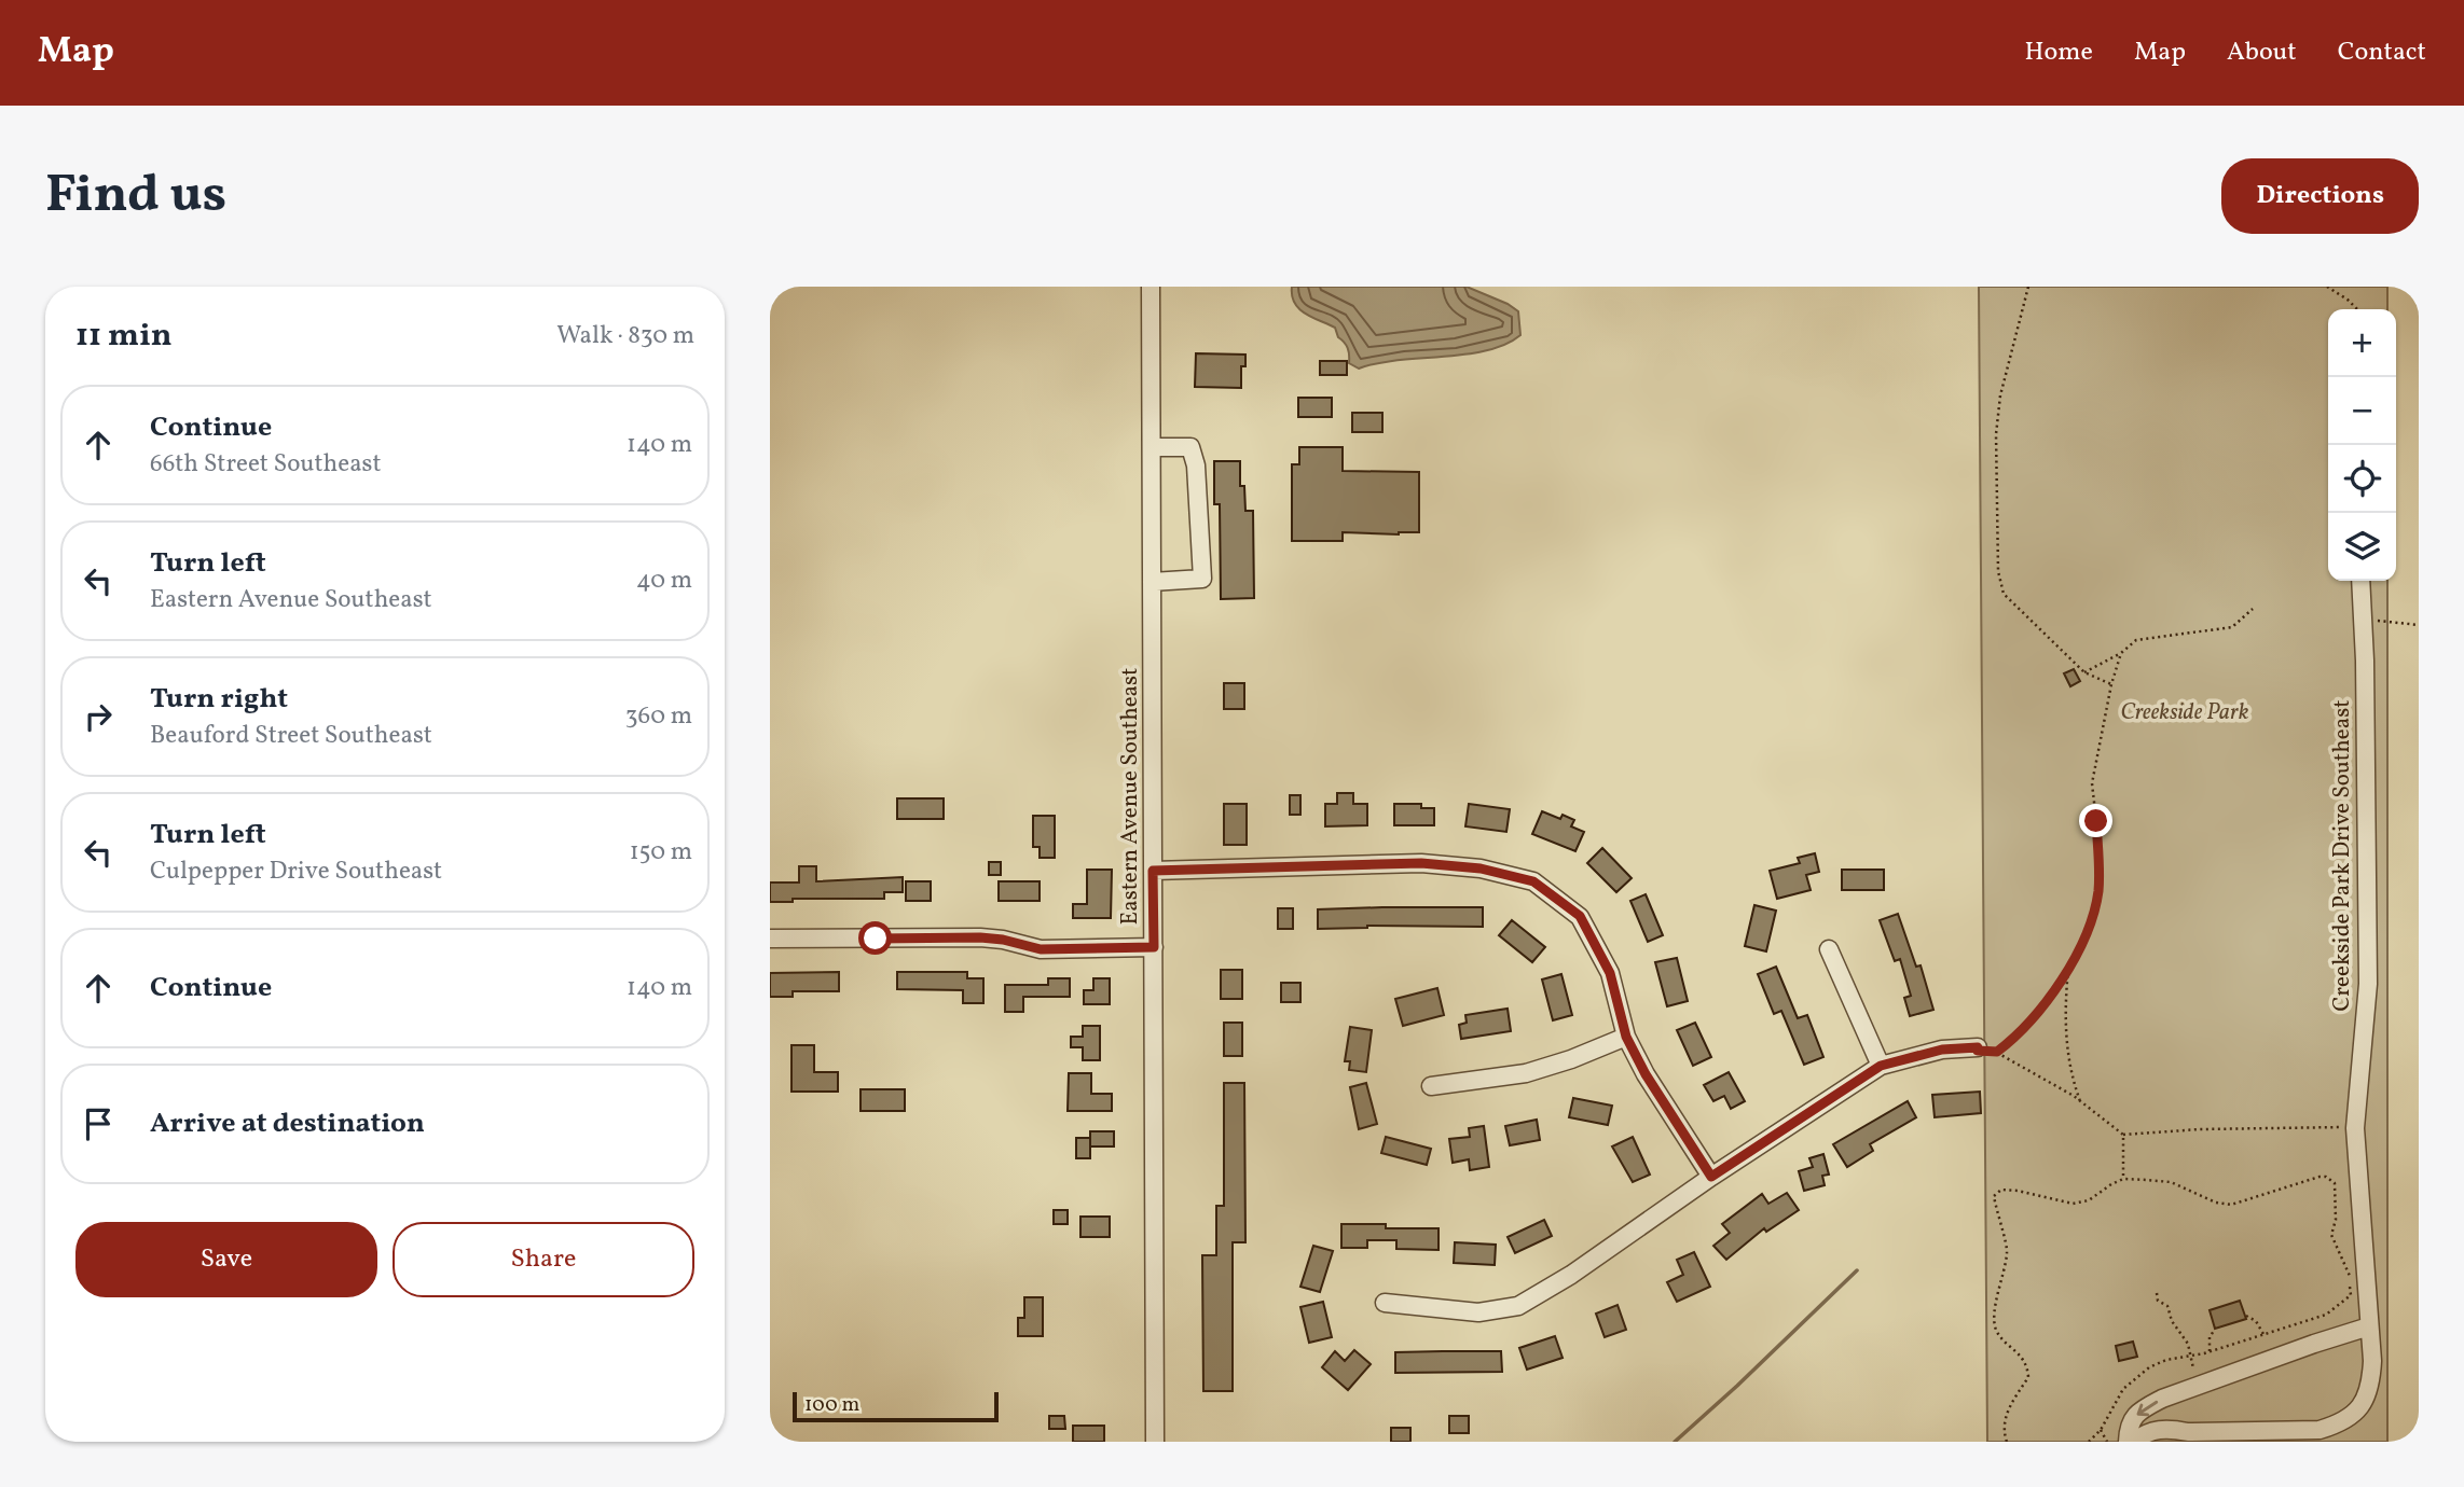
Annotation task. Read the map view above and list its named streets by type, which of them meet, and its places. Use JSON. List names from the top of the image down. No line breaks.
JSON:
{"streets":{"street":["Eastern Avenue Southeast","Creekside Park Drive Southeast"]},"parks":["Creekside Park"],"scale_bar":"100 m","page":{"header":"Map","nav":["Home","Map","About","Contact"],"buttons":["Directions",["Save","Share"]],"title":"Find us","heading":["11 min","Walk · 830 m"],"map_buttons":["+","−"],"list":[["Continue","66th Street Southeast","140 m"],["Turn left","Eastern Avenue Southeast","40 m"],["Turn right","Beauford Street Southeast","360 m"],["Turn left","Culpepper Drive Southeast","150 m"],["Continue","140 m"],"Arrive at destination"],"scale":"100 m"}}
